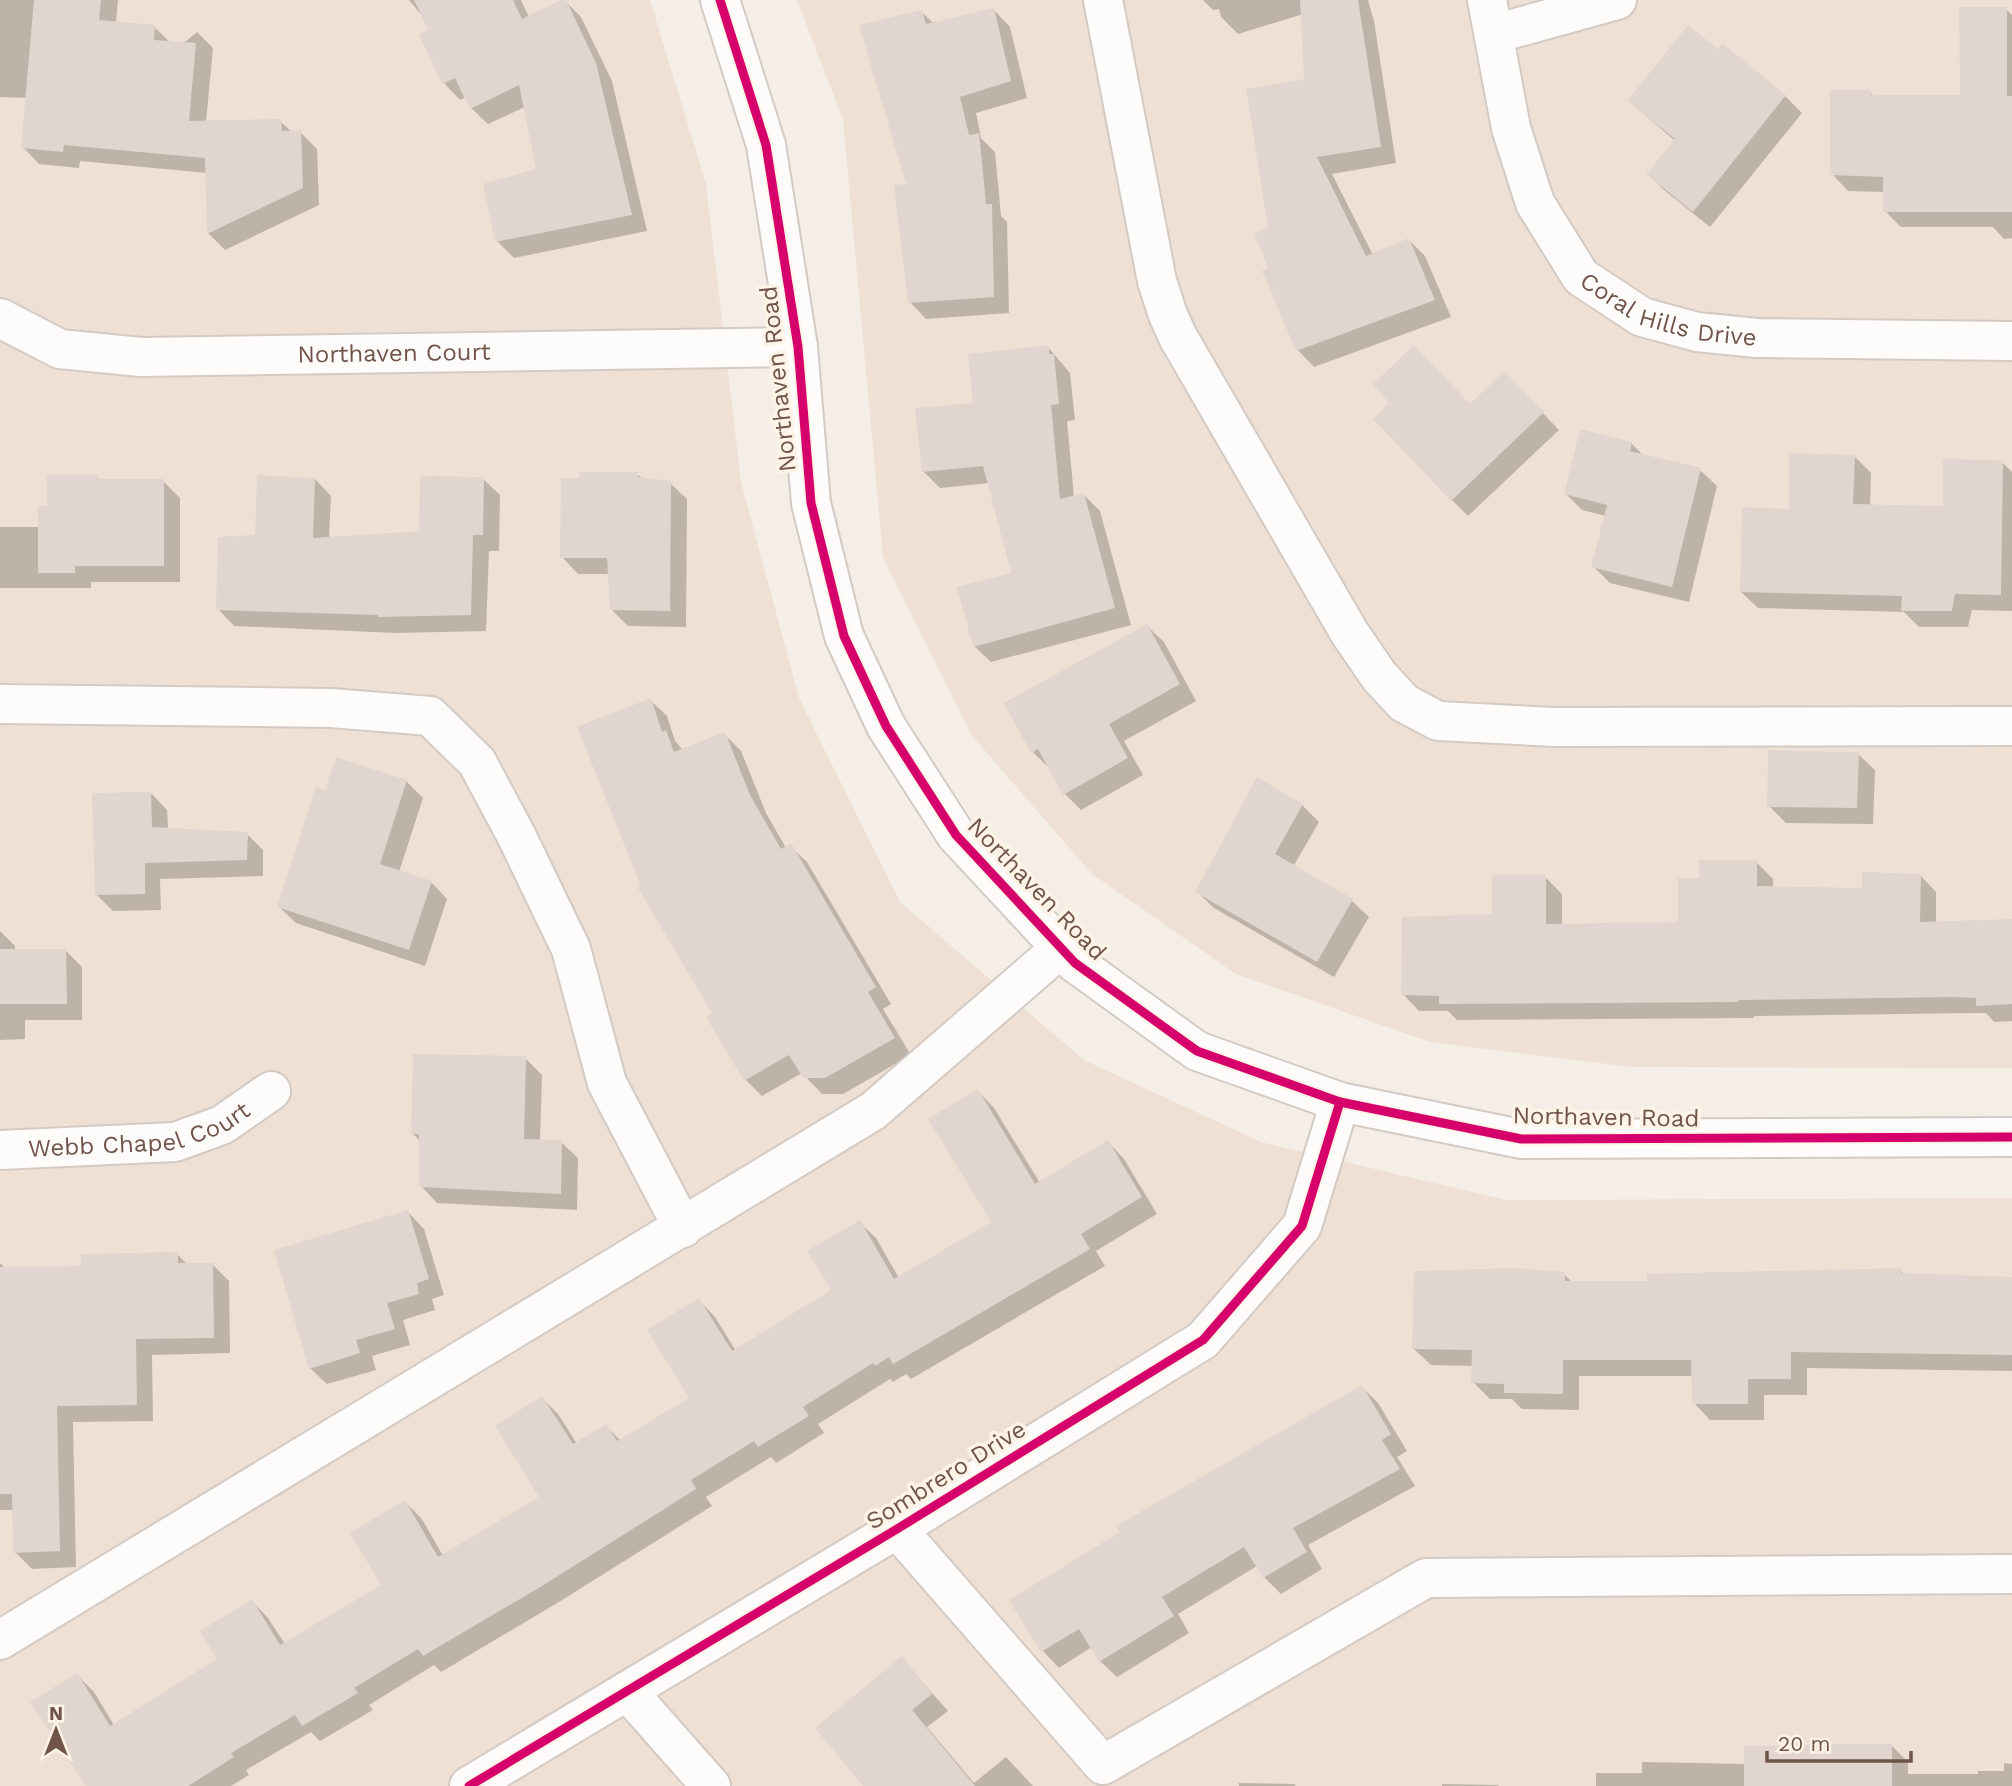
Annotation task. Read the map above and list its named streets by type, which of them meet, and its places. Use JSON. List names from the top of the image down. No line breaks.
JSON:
{"streets":{"street":["Coral Hills Drive","Northaven Court","Northaven Road","Webb Chapel Court","Sombrero Drive"]},"crossings":[["Northaven Court","Northaven Road"],["Northaven Road","Sombrero Drive"]],"scale_bar":"20 m","north":"top"}
